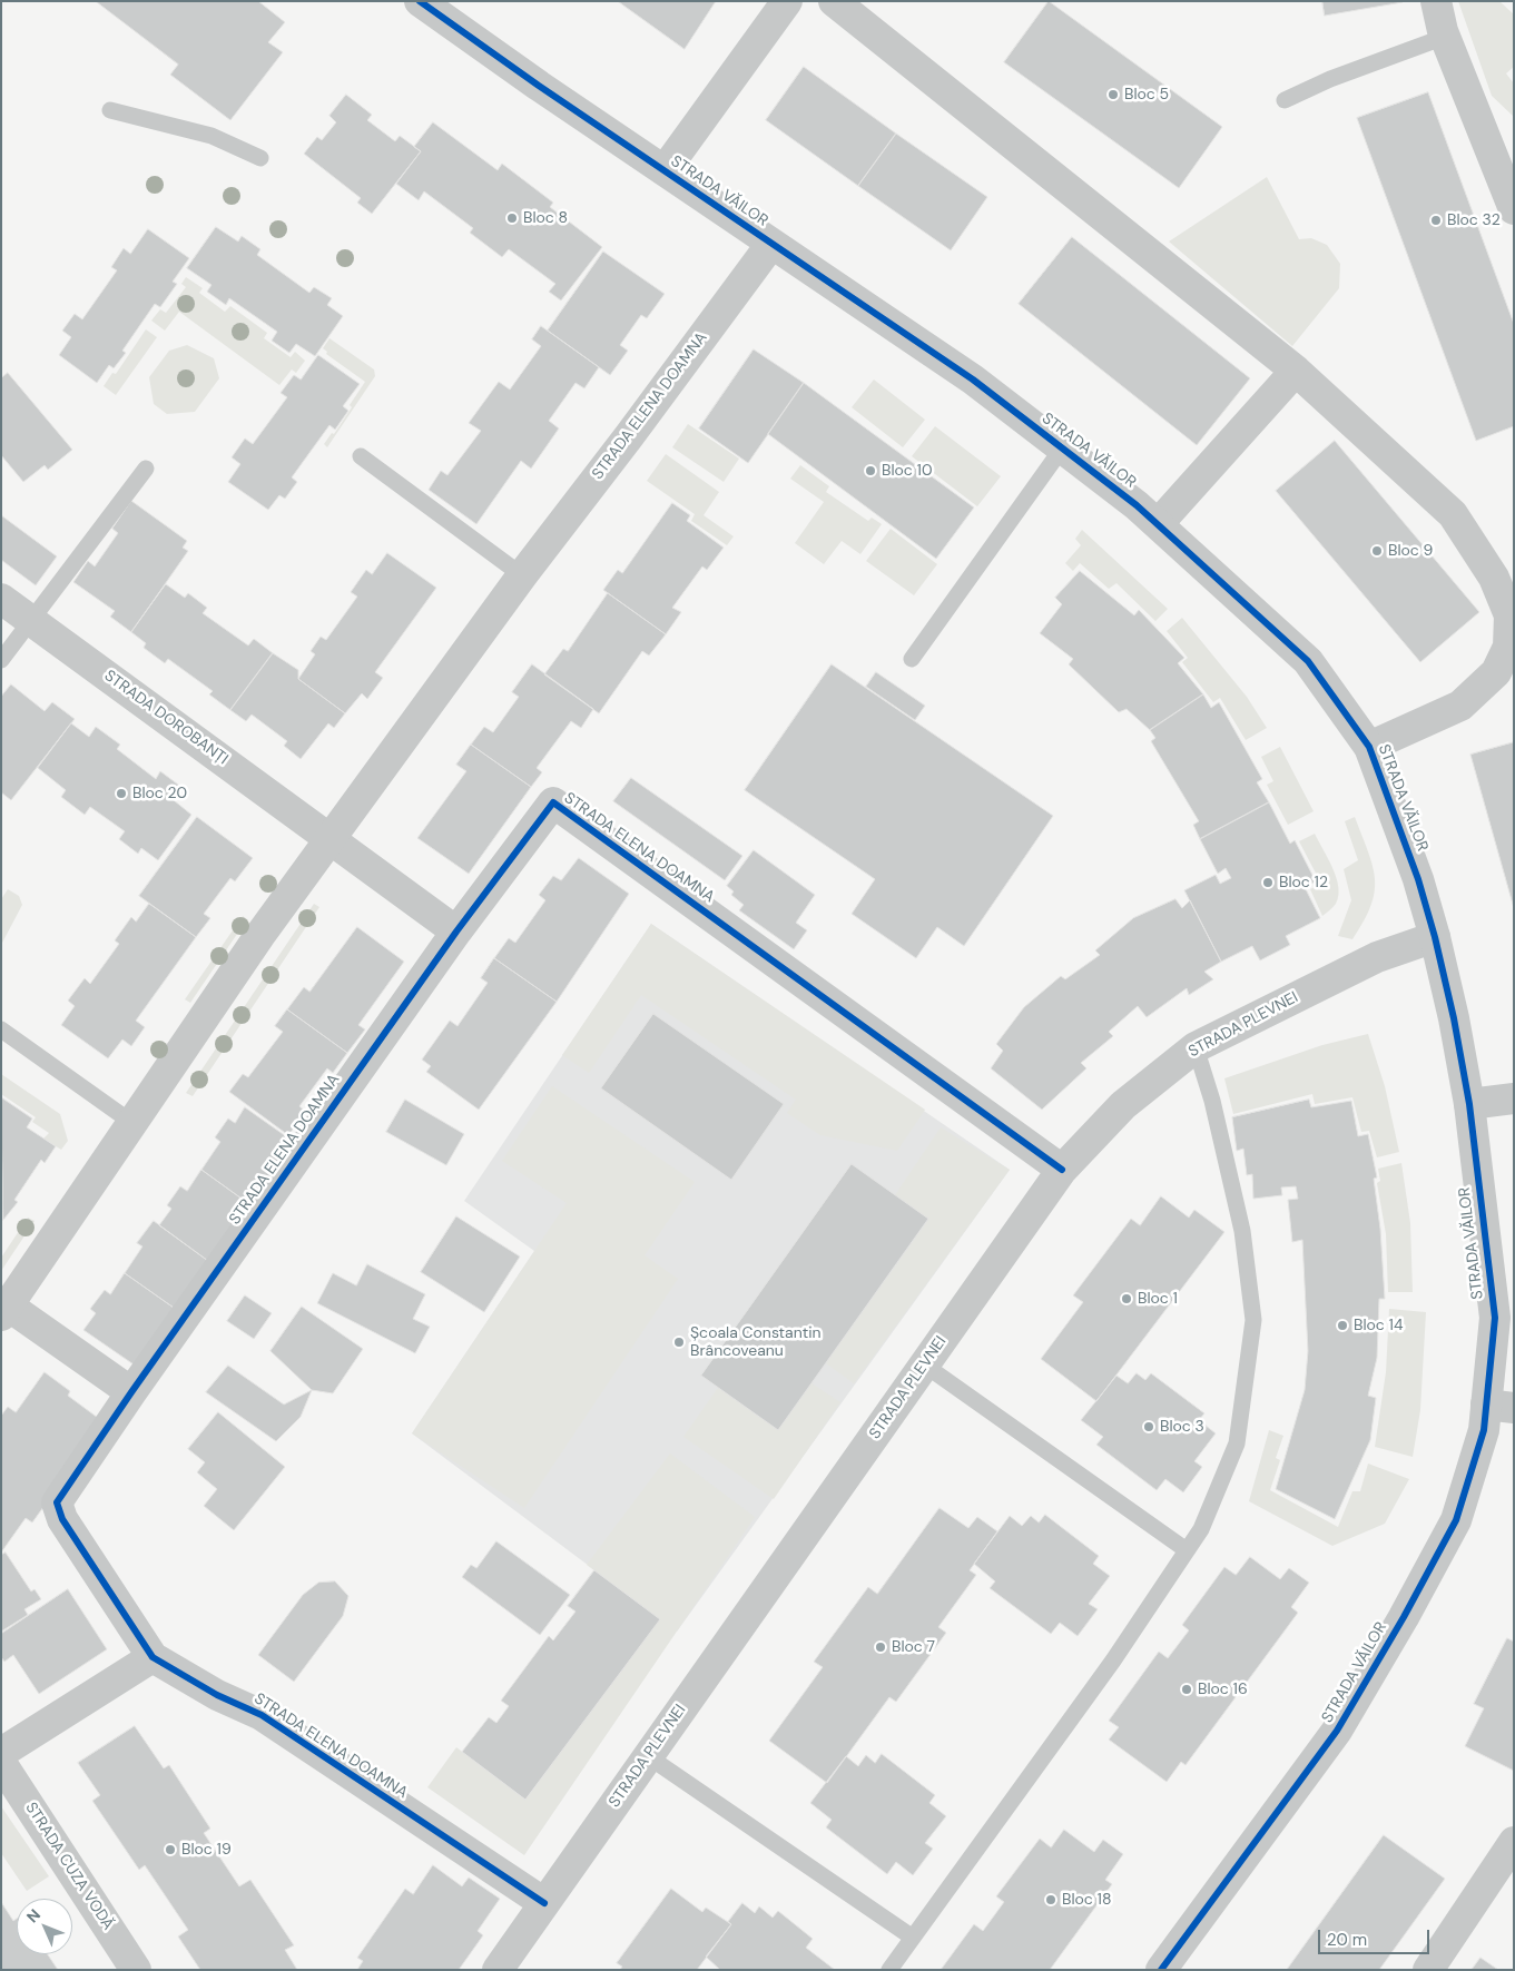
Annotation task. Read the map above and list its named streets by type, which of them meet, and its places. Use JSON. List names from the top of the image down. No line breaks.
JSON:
{"streets":{"street":["STRADA VĂILOR","STRADA ELENA DOAMNA","STRADA DOROBANȚI","STRADA PLEVNEI","STRADA CUZA VODĂ"]},"crossings":[["STRADA VĂILOR","STRADA ELENA DOAMNA"],["STRADA VĂILOR","STRADA PLEVNEI"],["STRADA ELENA DOAMNA","STRADA DOROBANȚI"],["STRADA ELENA DOAMNA","STRADA PLEVNEI"]],"places":["Bloc 5","Bloc 8","Bloc 32","Bloc 10","Bloc 9","Bloc 20","Bloc 12","Bloc 1","Bloc 14","Școala Constantin Brâncoveanu","Bloc 3","Bloc 7","Bloc 16","Bloc 19","Bloc 18"],"scale_bar":"20 m","north":"top left"}
